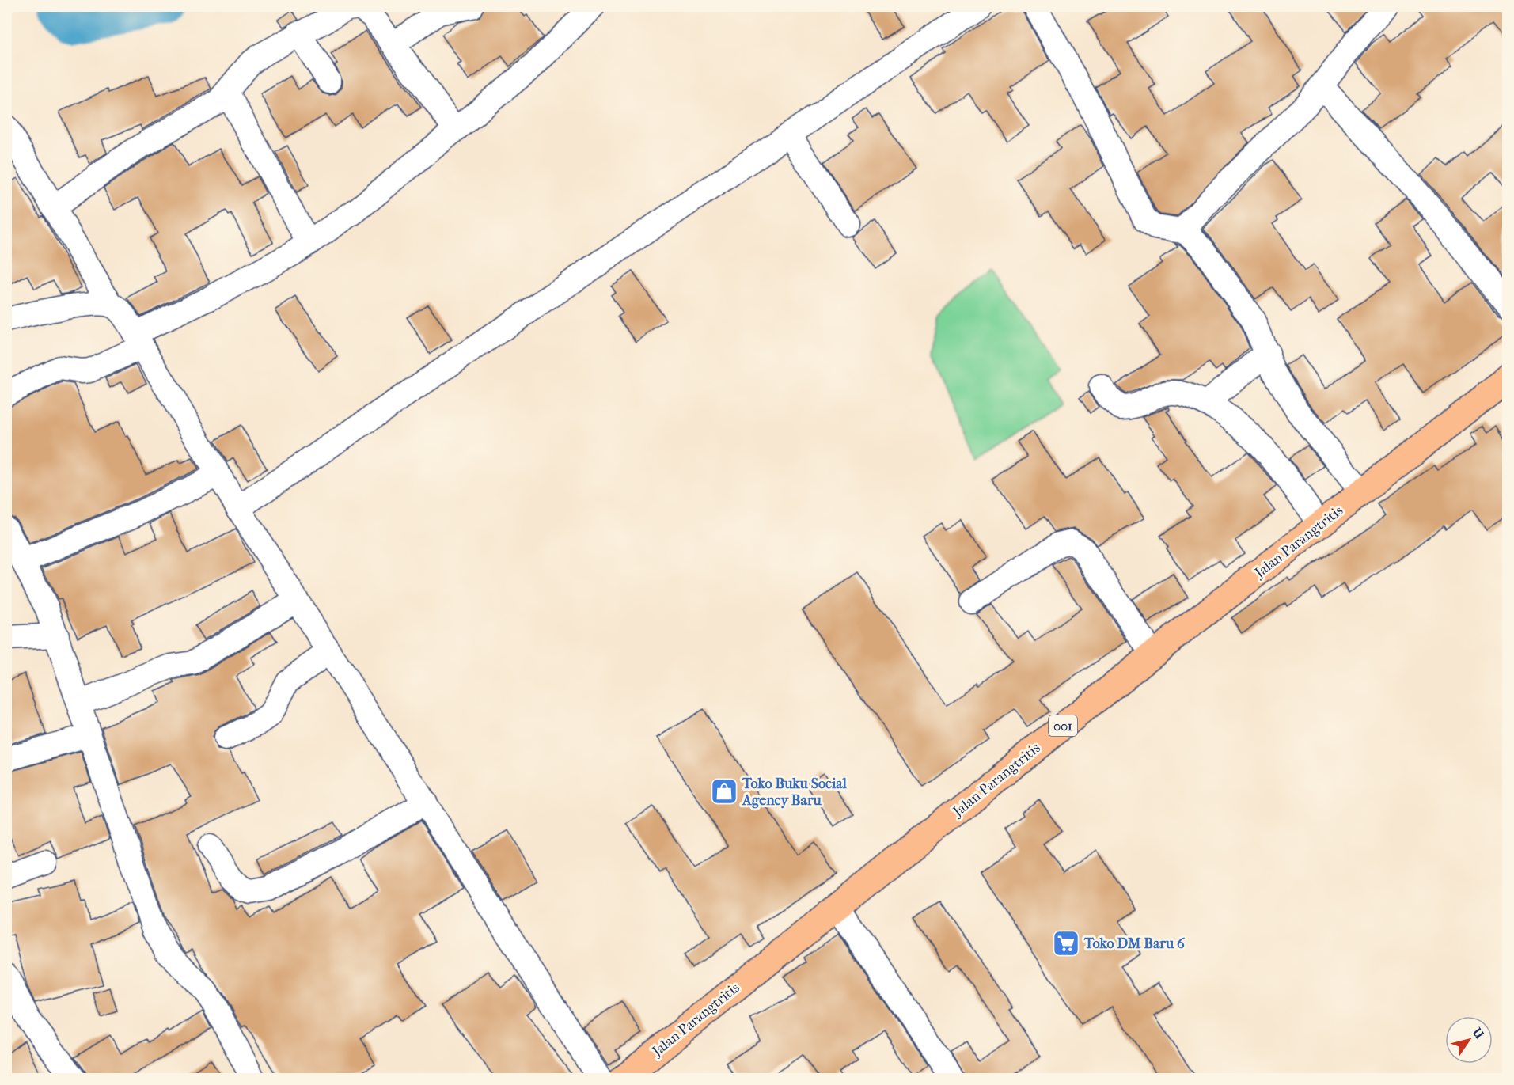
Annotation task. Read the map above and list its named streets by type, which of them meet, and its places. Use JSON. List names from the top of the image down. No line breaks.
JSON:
{"streets":{"main road":["Jalan Parangtritis","001"]},"places":{"shop":["Toko Buku Social Agency Baru"],"supermarket":["Toko DM Baru 6"]},"north":"top right"}
